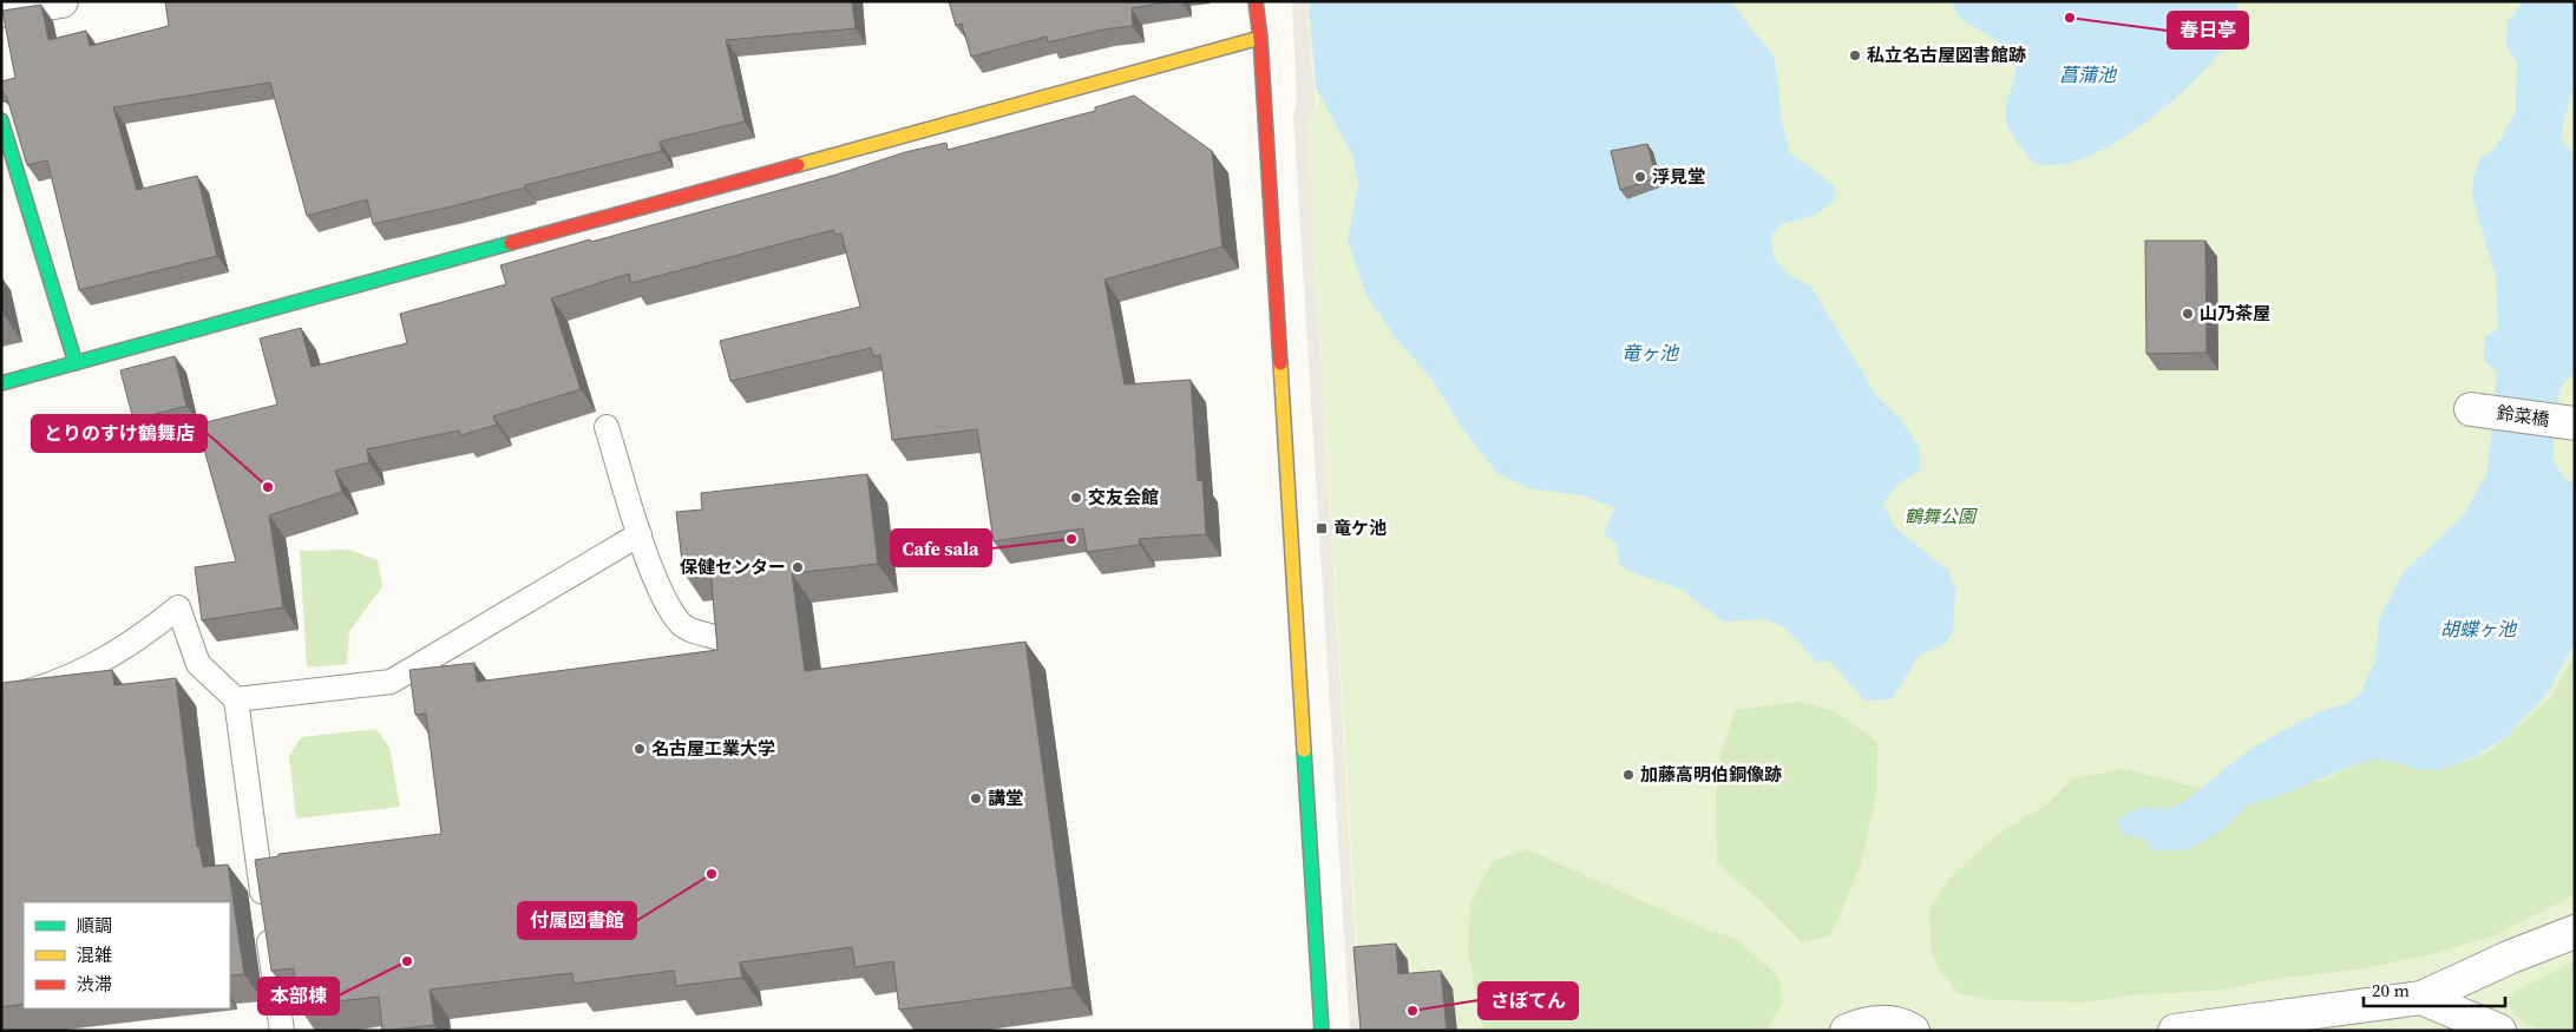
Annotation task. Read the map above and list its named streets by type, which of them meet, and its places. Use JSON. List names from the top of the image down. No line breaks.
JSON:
{"streets":{"street":["鈴菜橋"]},"water":["菖蒲池","竜ヶ池","胡蝶ヶ池"],"parks":["鶴舞公園"],"places":{"other":["春日亭","私立名古屋図書館跡","浮見堂","山乃茶屋","とりのすけ鶴舞店","交友会館","Cafe sala","保健センター","名古屋工業大学","加藤高明伯銅像跡","講堂","付属図書館","本部棟","さぼてん"],"transit":["竜ケ池"]},"legend":["順調","混雑","渋滞"],"scale_bar":"20 m"}
